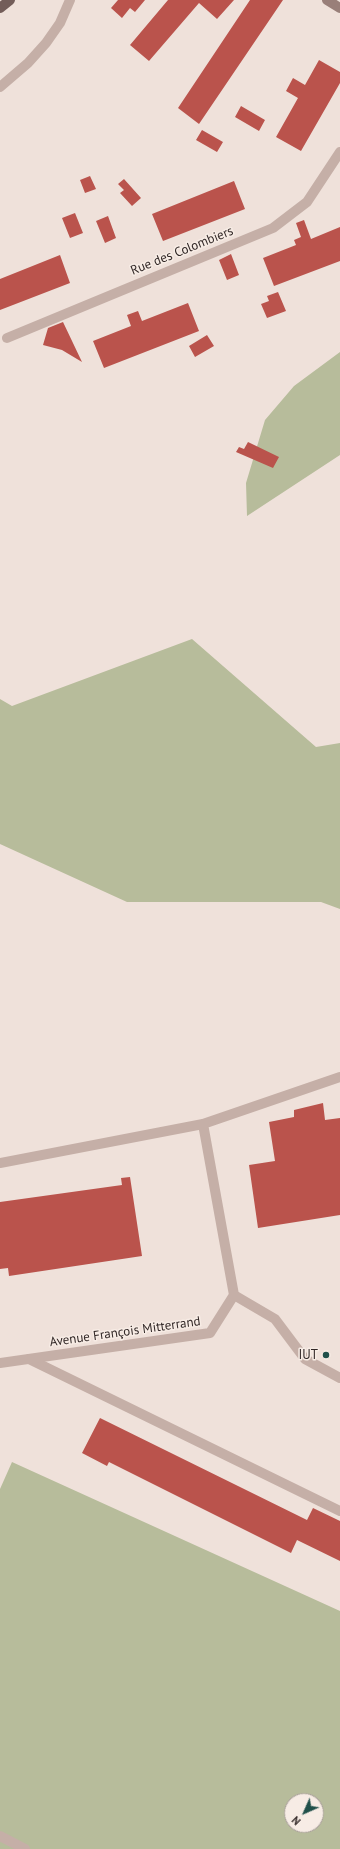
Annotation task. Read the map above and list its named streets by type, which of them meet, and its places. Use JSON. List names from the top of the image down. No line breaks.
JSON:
{"streets":{"street":["Rue des Colombiers","Avenue François Mitterrand"]},"places":["IUT"],"north":"bottom left"}
